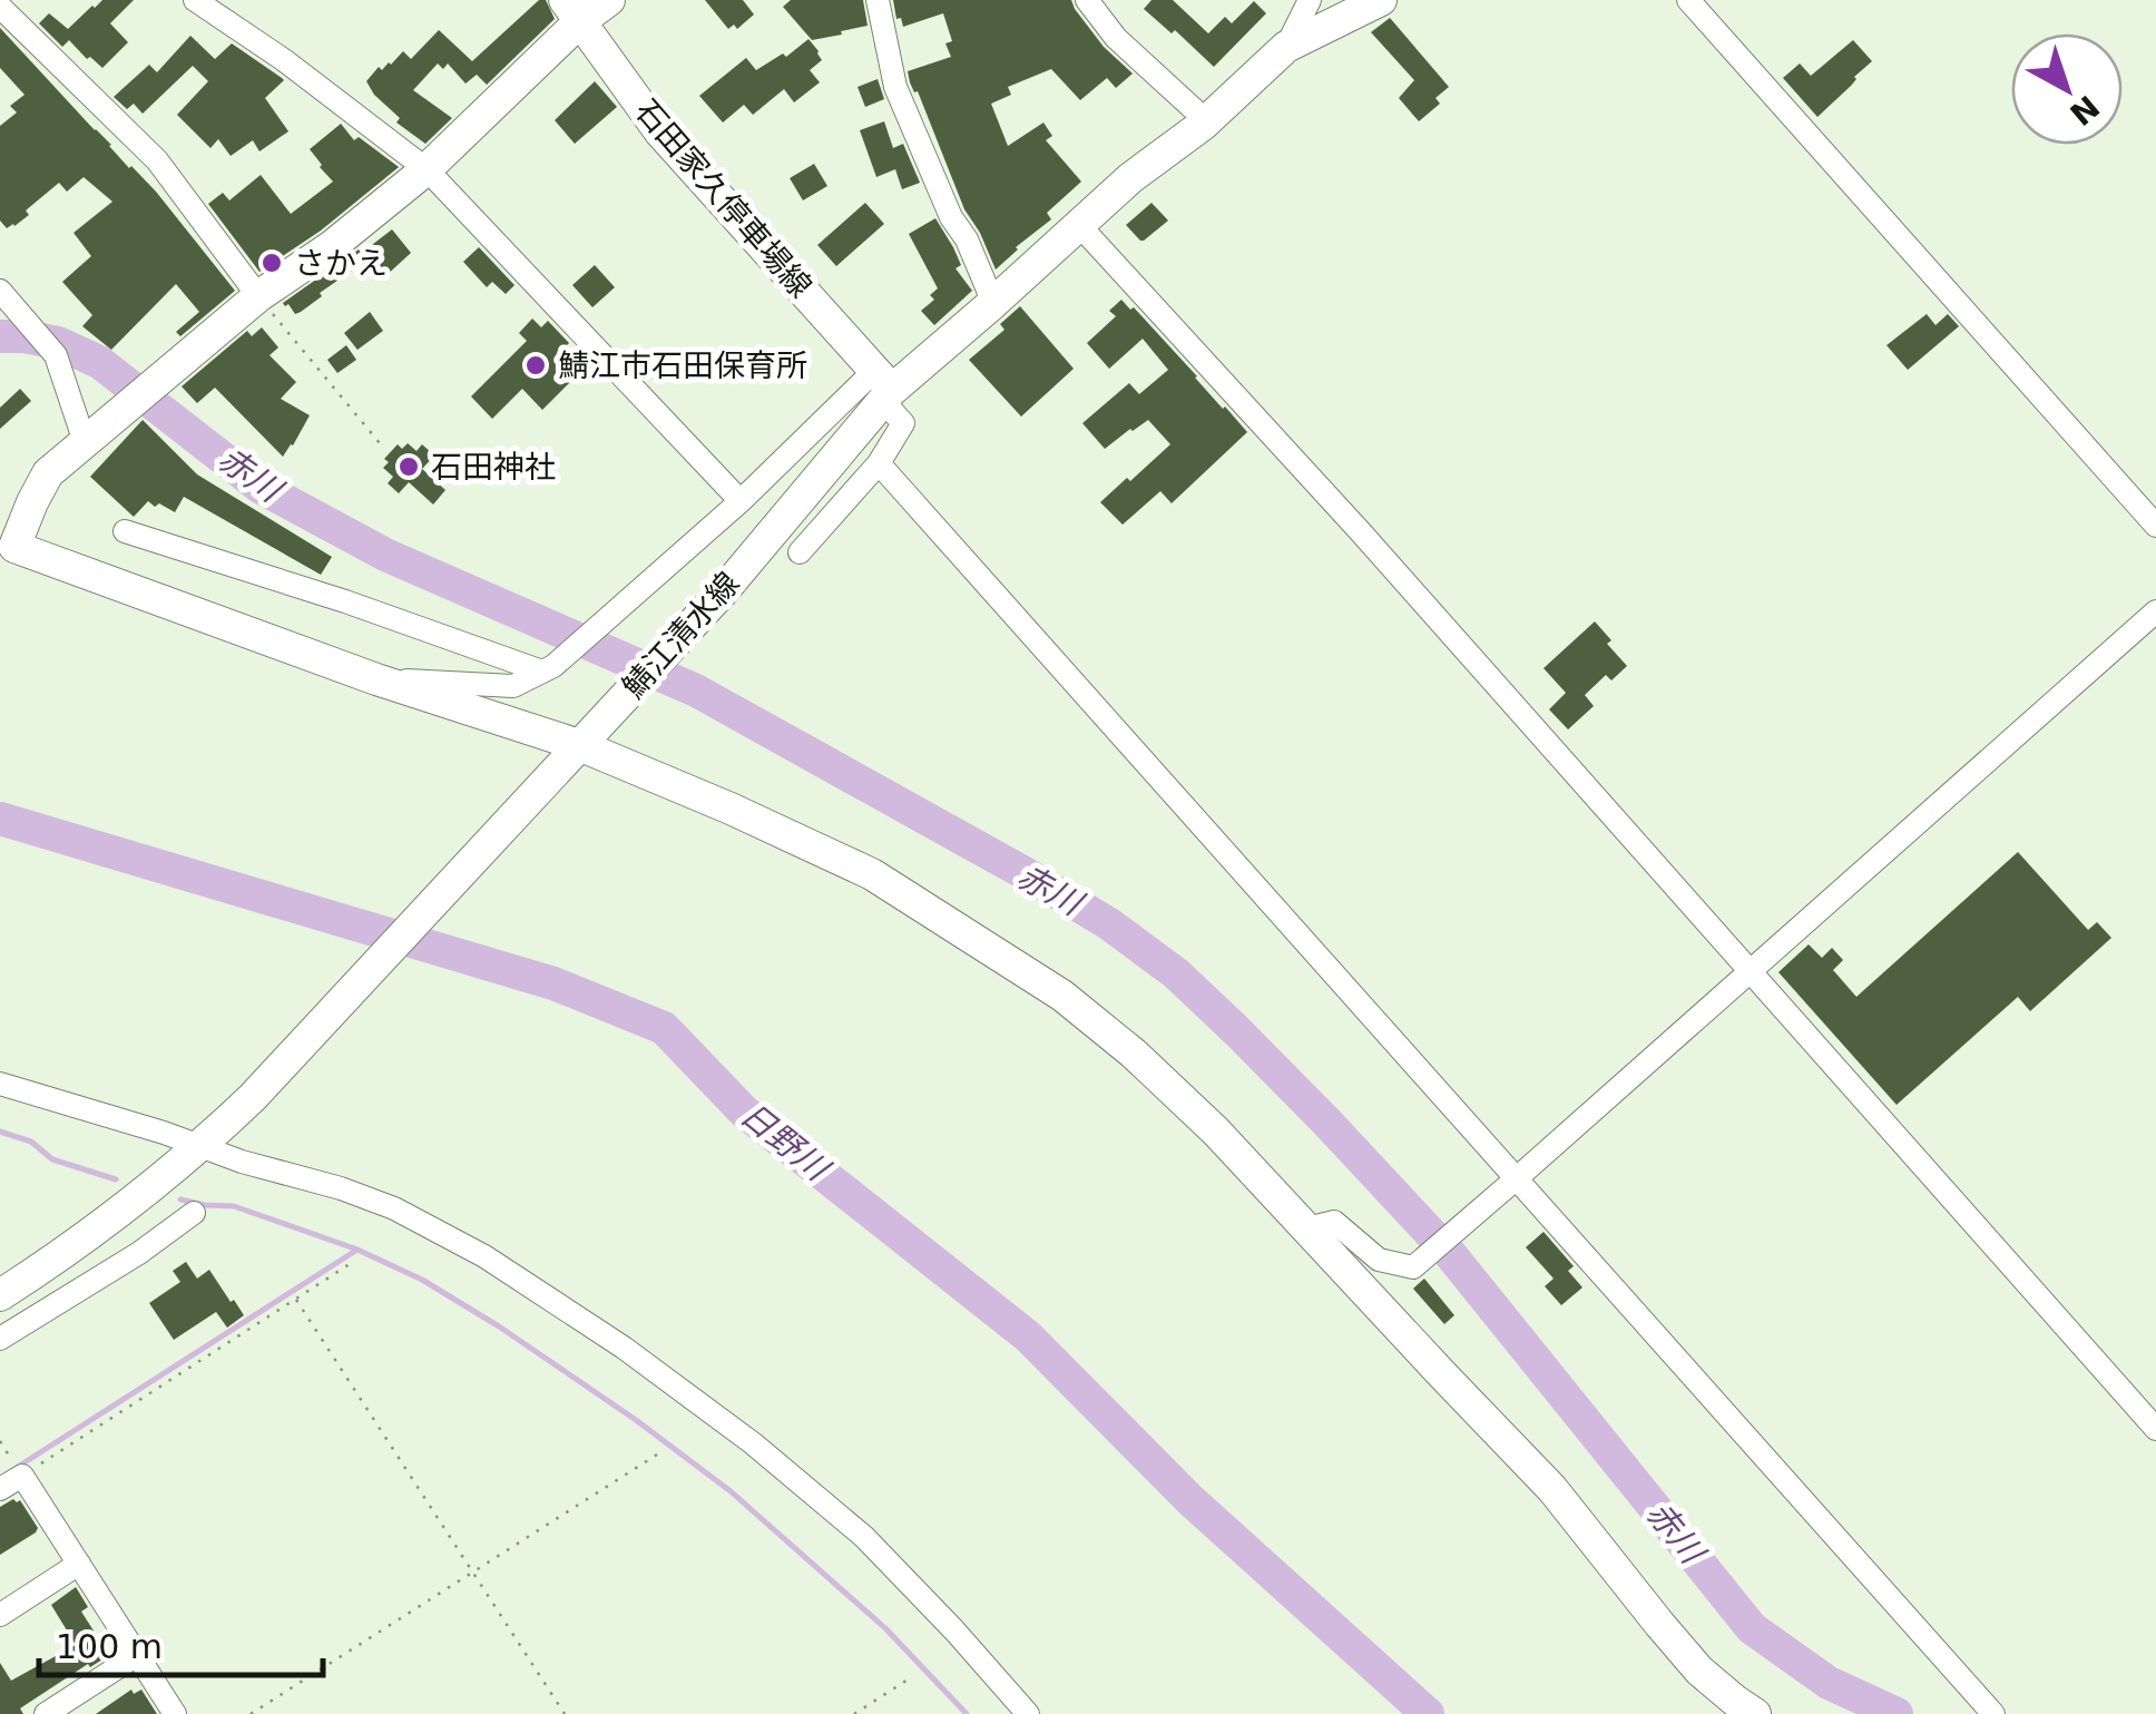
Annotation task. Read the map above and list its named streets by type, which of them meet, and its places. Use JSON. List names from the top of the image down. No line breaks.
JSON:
{"streets":{"street":["石田家久停車場線","鯖江清水線"]},"crossings":[["石田家久停車場線","鯖江清水線"]],"water":["赤川","日野川"],"places":["さかえ","鯖江市石田保育所","石田神社"],"scale_bar":"100 m","north":"bottom right"}
